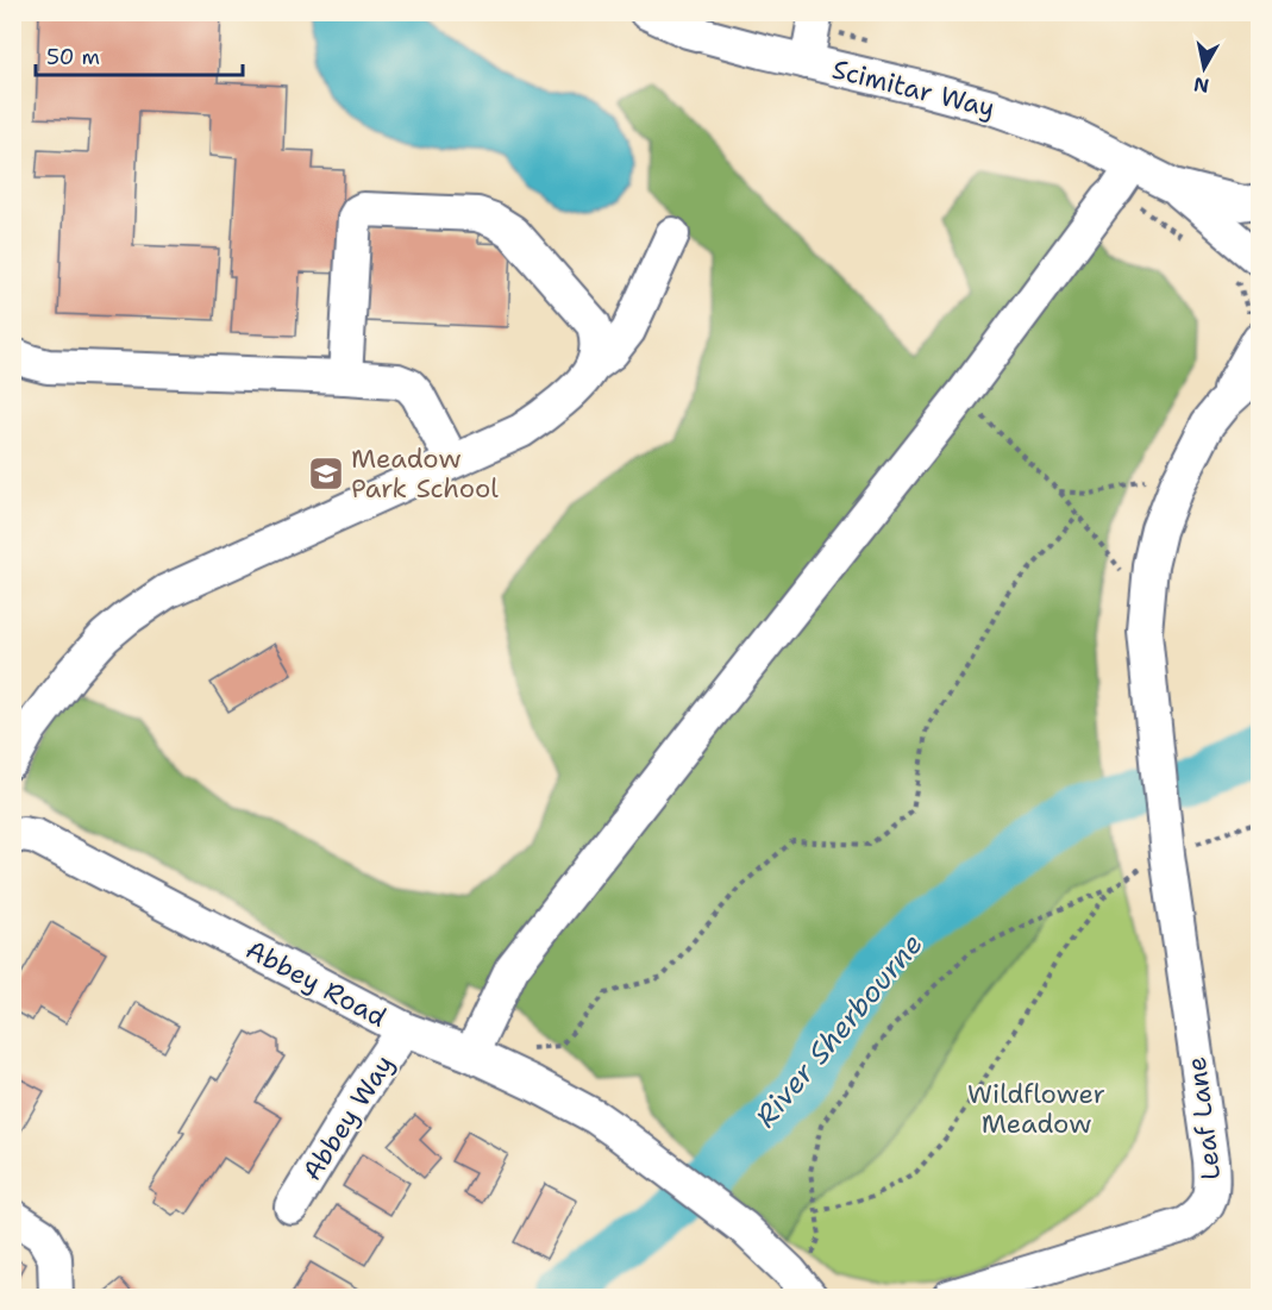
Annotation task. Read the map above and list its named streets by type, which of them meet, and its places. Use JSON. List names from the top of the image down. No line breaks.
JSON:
{"streets":{"street":["Scimitar Way","Abbey Road","Abbey Way","Leaf Lane"]},"crossings":[["Abbey Road","Abbey Way"]],"water":["River Sherbourne"],"parks":["Wildflower Meadow"],"places":{"school or university":["Meadow Park School"]},"scale_bar":"50 m","north":"bottom"}
